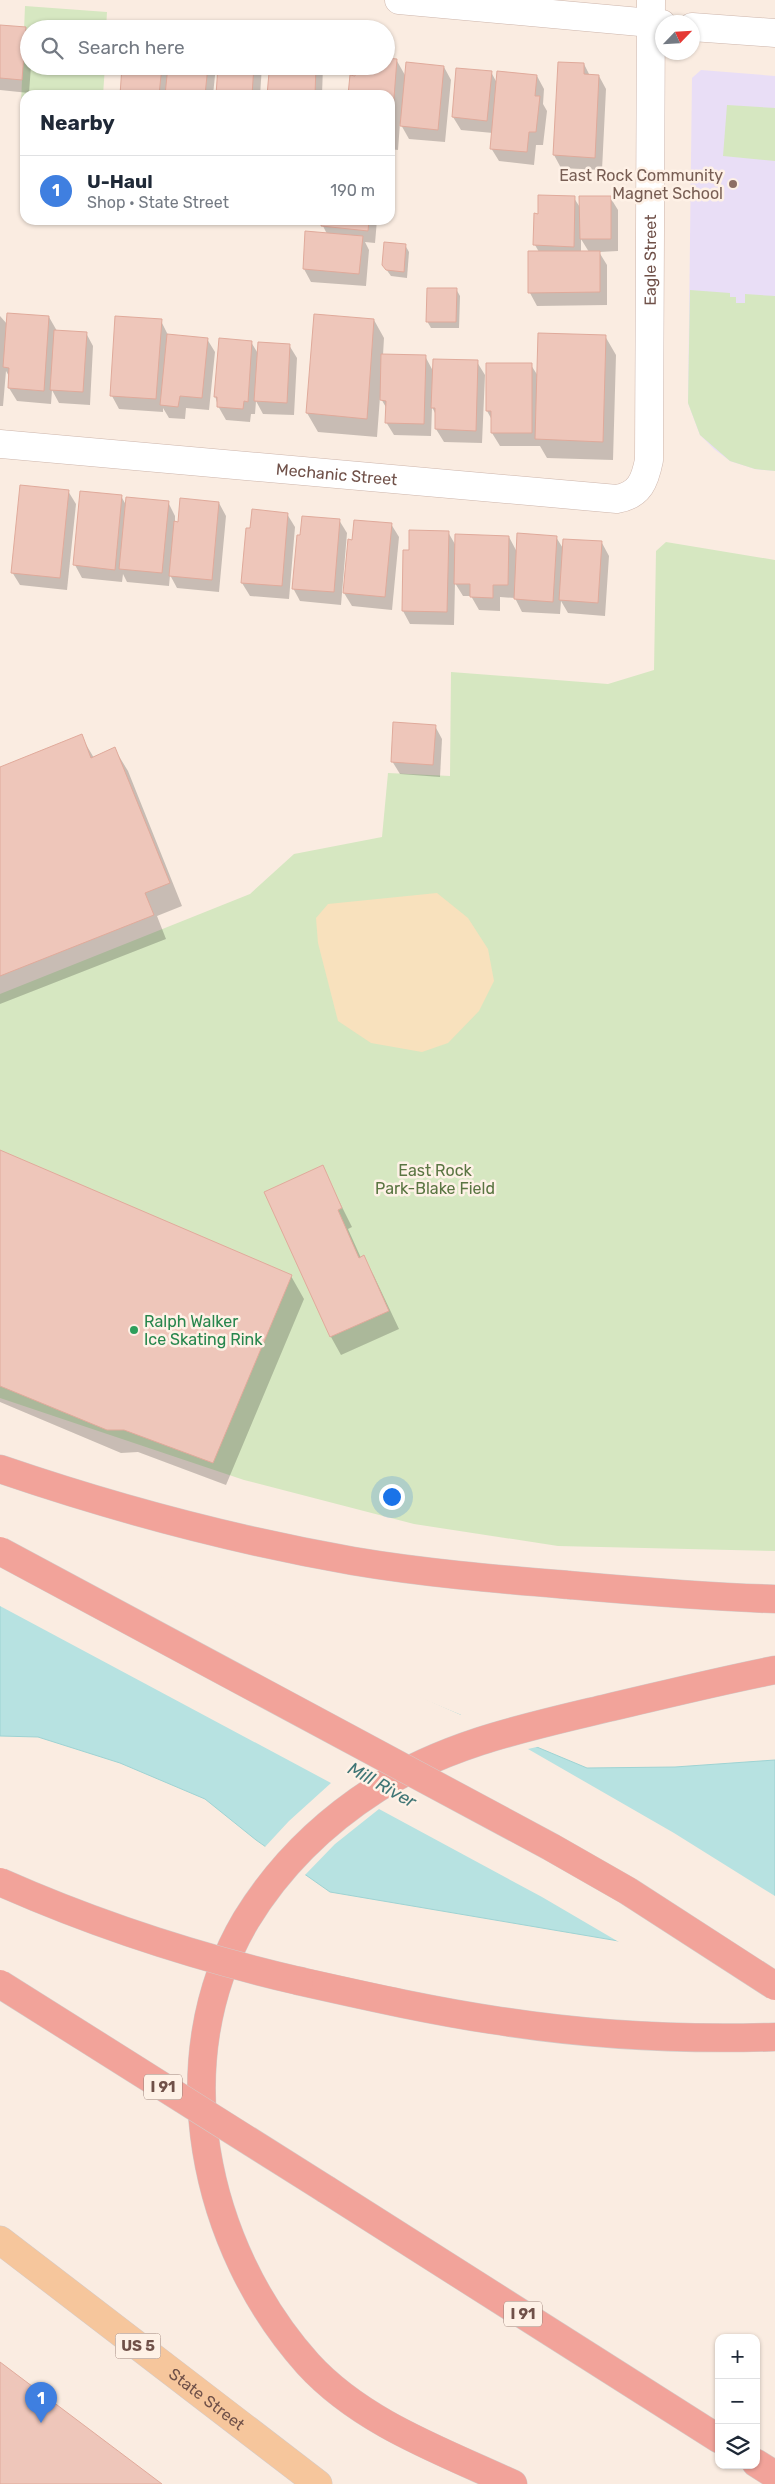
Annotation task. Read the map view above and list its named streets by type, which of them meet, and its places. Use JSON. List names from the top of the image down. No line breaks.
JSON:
{"streets":{"highway":["I 91"],"main road":["US 5","State Street"],"street":["Eagle Street","Mechanic Street"]},"crossings":[["Eagle Street","Mechanic Street"]],"water":["Mill River"],"parks":["East Rock Park-Blake Field"],"places":["East Rock Community Magnet School","Ralph Walker Ice Skating Rink"],"north":"top right","page":{"search":"Search here","heading":"Nearby","list":[{"mark":"1","name":"U-Haul","note":"Shop · State Street","value":"190 m"}],"map_buttons":["+","−"],"pins":"1"}}
